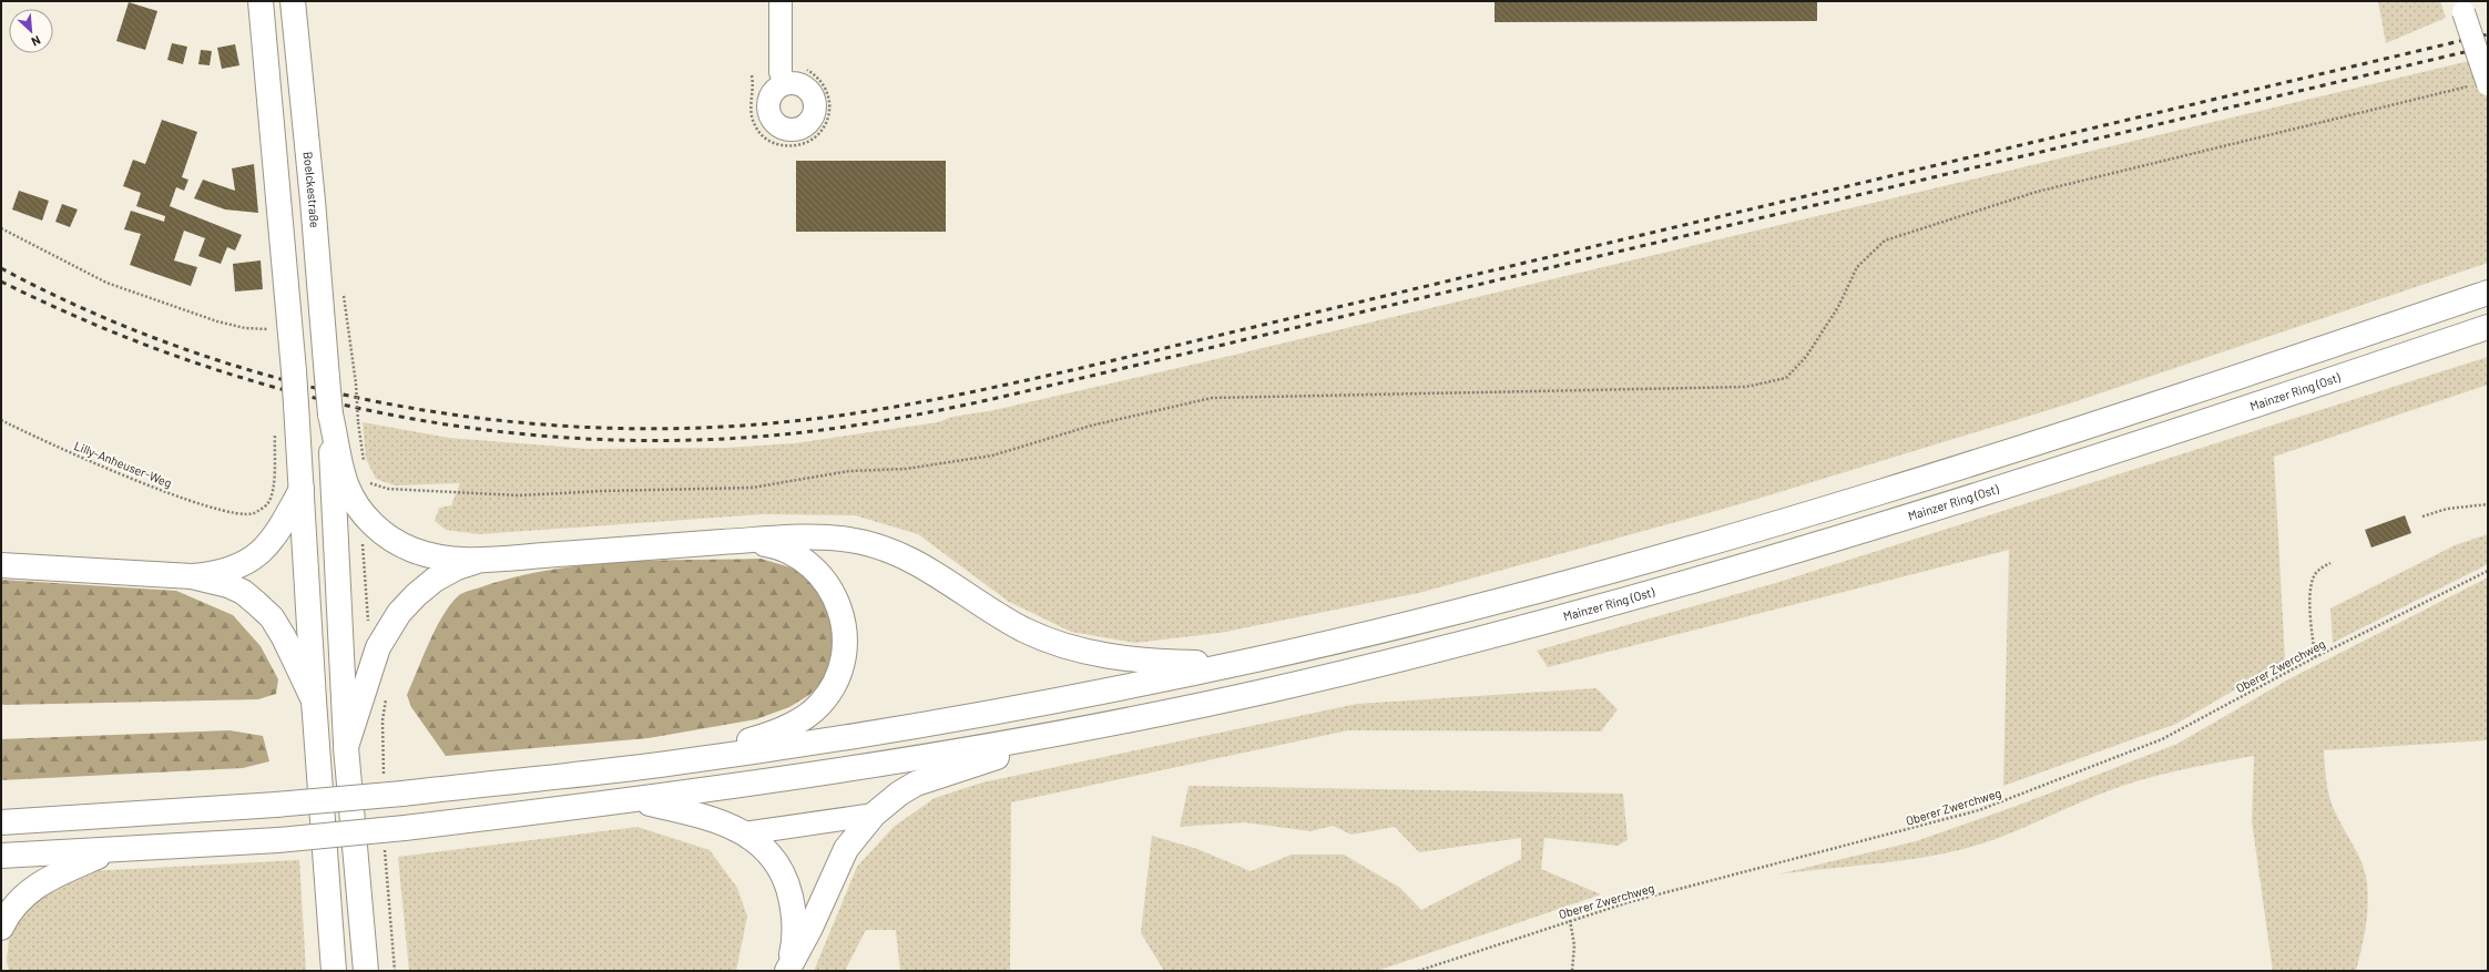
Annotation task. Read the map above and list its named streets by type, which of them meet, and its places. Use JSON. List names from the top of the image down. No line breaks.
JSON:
{"streets":{"main road":["Boelckestraße","Mainzer Ring (Ost)"],"path":["Lilly-Anheuser-Weg","Oberer Zwerchweg"]},"north":"bottom right"}
